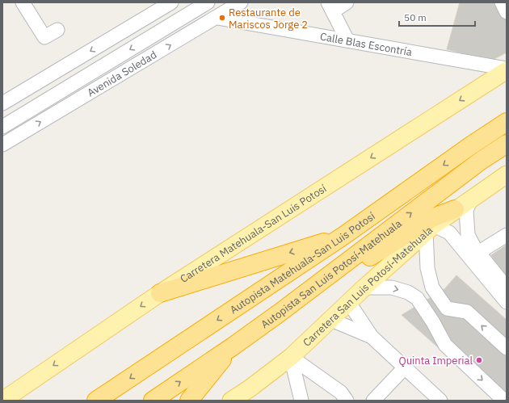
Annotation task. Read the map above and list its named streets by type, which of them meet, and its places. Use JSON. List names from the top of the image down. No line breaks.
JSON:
{"streets":{"highway":["Autopista Matehuala-San Luis Potosí","Autopista San Luis Potosí-Matehuala"],"main road":["Carretera Matehuala-San Luis Potosí","Carretera San Luis Potosí-Matehuala"],"street":["Calle Blas Escontría","Avenida Soledad"]},"crossings":[["Calle Blas Escontría","Avenida Soledad"],["Calle Blas Escontría","Carretera Matehuala-San Luis Potosí"]],"one_way":["Carretera Matehuala-San Luis Potosí"],"places":["Restaurante de Mariscos Jorge 2","Quinta Imperial"],"scale_bar":"50 m"}
